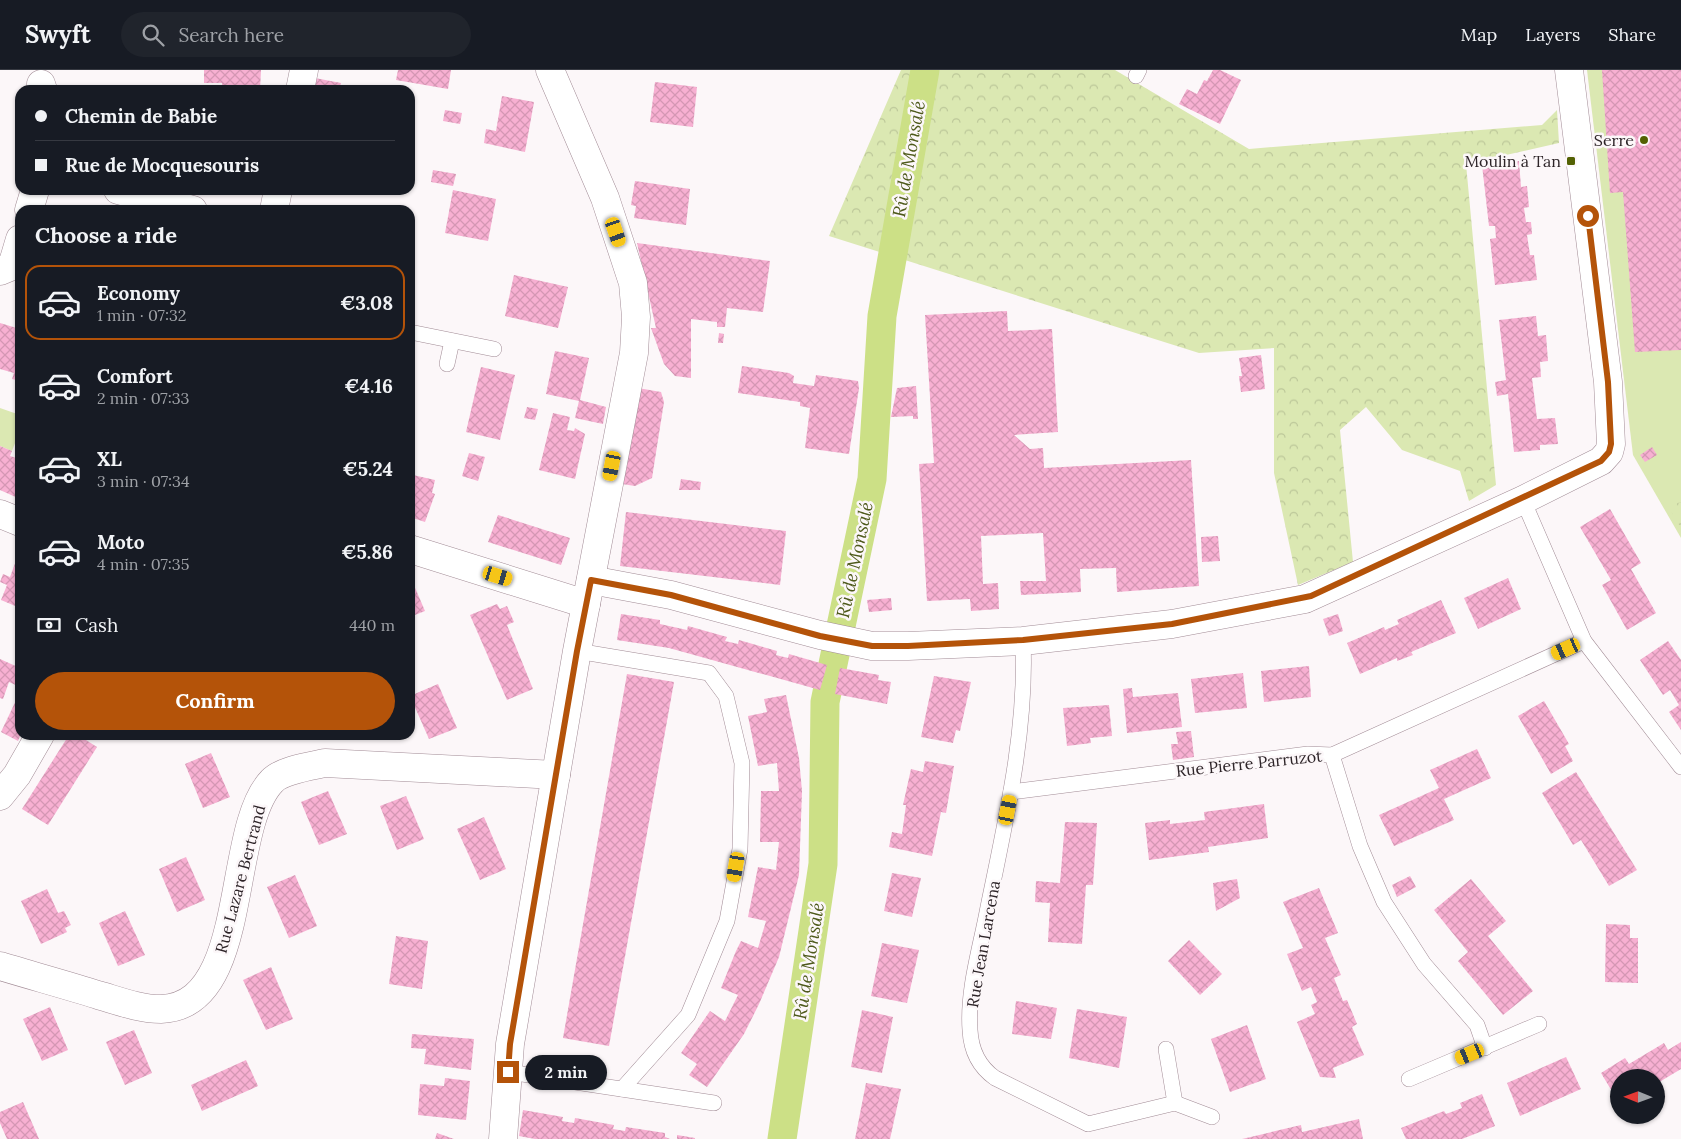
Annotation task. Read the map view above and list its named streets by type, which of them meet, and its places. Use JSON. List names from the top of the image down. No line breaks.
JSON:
{"streets":{"street":["Rue Lazare Bertrand"],"lane":["Rue Pierre Parruzot","Rue Jean Larcena"]},"crossings":[["Rue Pierre Parruzot","Rue Jean Larcena"]],"water":["Rû de Monsalé"],"places":{"other":["Serre"],"transit":["Moulin à Tan"]},"north":"left","page":{"header":"Swyft","search":"Search here","nav":["Map","Layers","Share"],"banner":["Chemin de Babie","Rue de Mocquesouris"],"heading":"Choose a ride","list":[{"name":"Economy","note":"1 min · 07:32","value":"€3.08"},{"name":"Comfort","note":"2 min · 07:33","value":"€4.16"},{"name":"XL","note":"3 min · 07:34","value":"€5.24"},{"name":"Moto","note":"4 min · 07:35","value":"€5.86"}],"pay":["Cash","440 m"],"buttons":"Confirm","bubble":"2 min"}}
